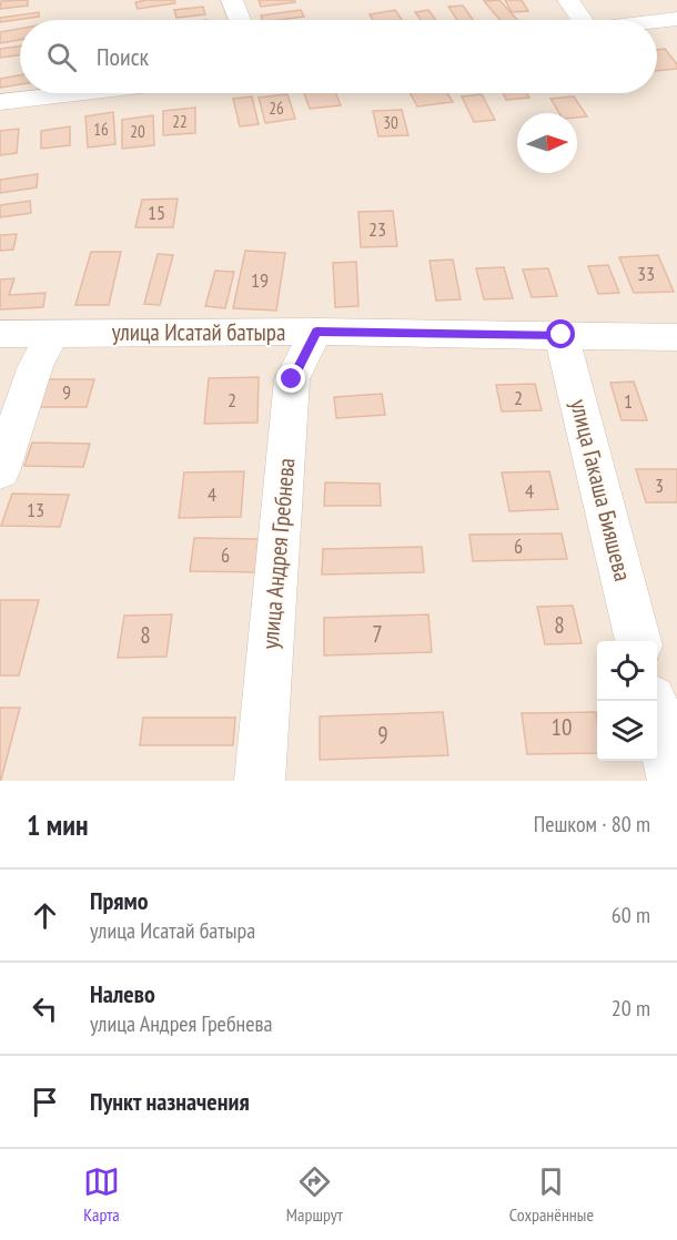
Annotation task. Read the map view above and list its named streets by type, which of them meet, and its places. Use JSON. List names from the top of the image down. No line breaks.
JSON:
{"streets":{"street":["улица Исатай батыра","улица Гакаша Бияшева","улица Андрея Гребнева"]},"crossings":[["улица Исатай батыра","улица Гакаша Бияшева"],["улица Исатай батыра","улица Андрея Гребнева"]],"house_numbers":["26","22","30","16","20","15","23","33","19","9","2","2","1","3","4","4","13","6","6","8","7","8","10","9"],"north":"right","page":{"search":"Поиск","heading":["1 мин","Пешком · 80 m"],"list":[["Прямо","улица Исатай батыра","60 m"],["Налево","улица Андрея Гребнева","20 m"],"Пункт назначения"],"nav":["Карта","Маршрут","Сохранённые"]}}
